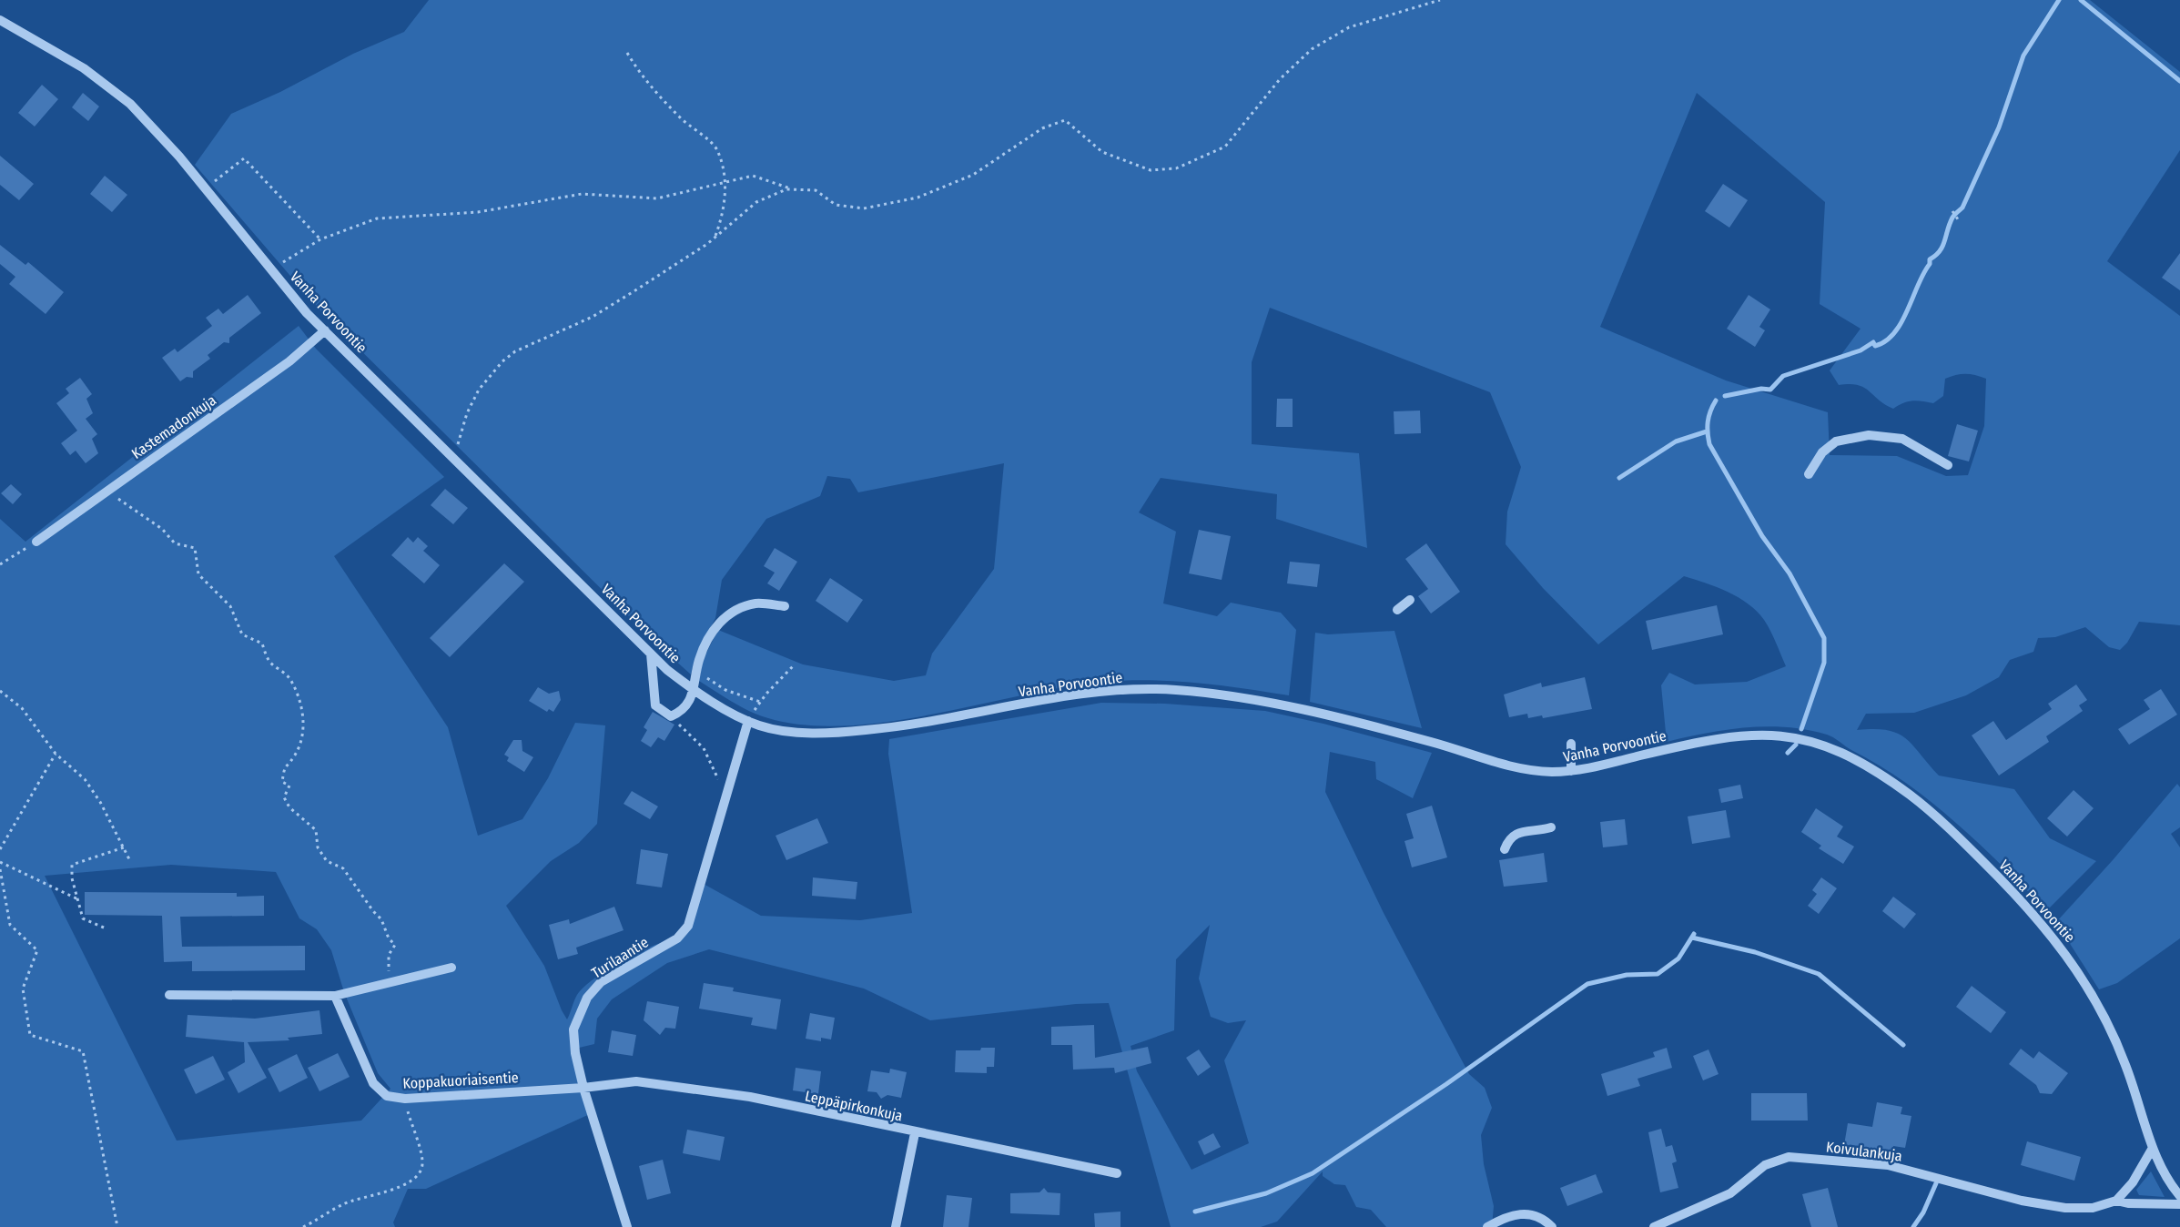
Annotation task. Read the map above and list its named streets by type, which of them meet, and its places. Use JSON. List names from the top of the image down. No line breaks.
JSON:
{"streets":{"street":["Vanha Porvoontie","Kastemadonkuja","Turilaantie","Koppakuoriaisentie","Leppäpirkonkuja","Koivulankuja"]},"crossings":[["Vanha Porvoontie","Kastemadonkuja"],["Vanha Porvoontie","Turilaantie"],["Turilaantie","Koppakuoriaisentie"],["Turilaantie","Leppäpirkonkuja"],["Koppakuoriaisentie","Leppäpirkonkuja"]]}
